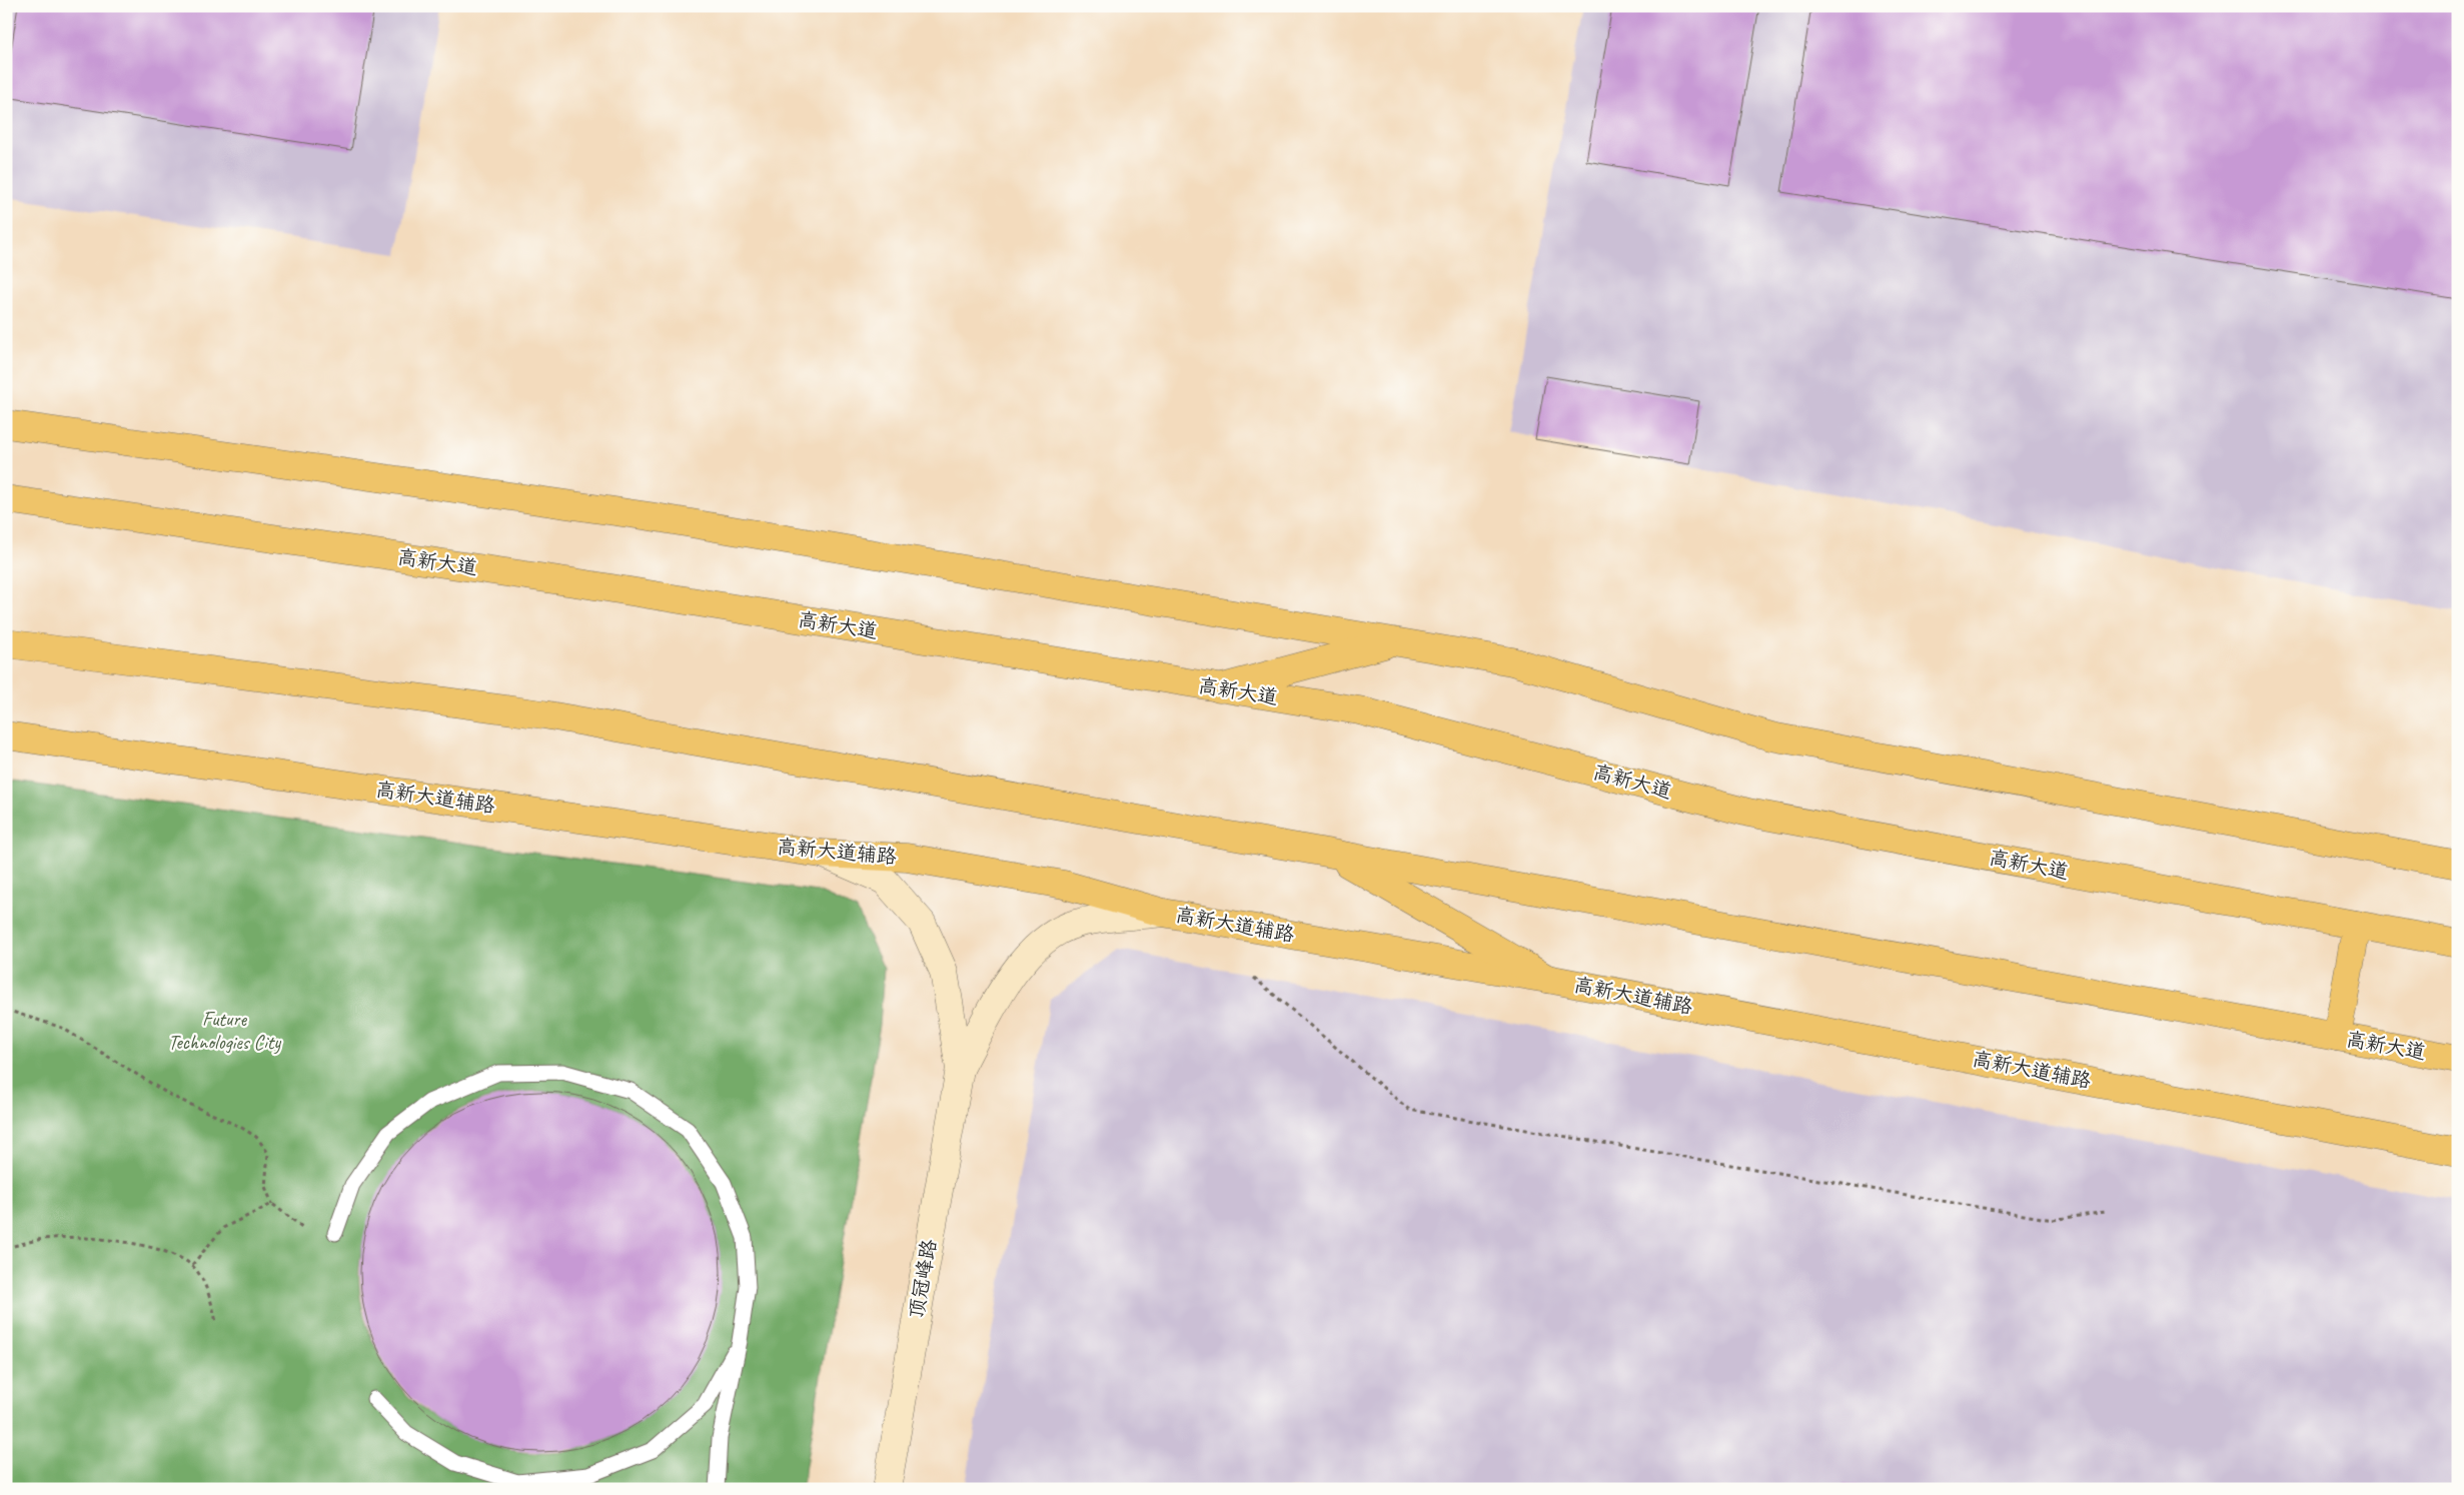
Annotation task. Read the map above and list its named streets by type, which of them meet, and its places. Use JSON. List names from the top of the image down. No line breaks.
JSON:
{"streets":{"main road":["高新大道","高新大道辅路","顶冠峰路"]},"parks":["Future Technologies City"]}
